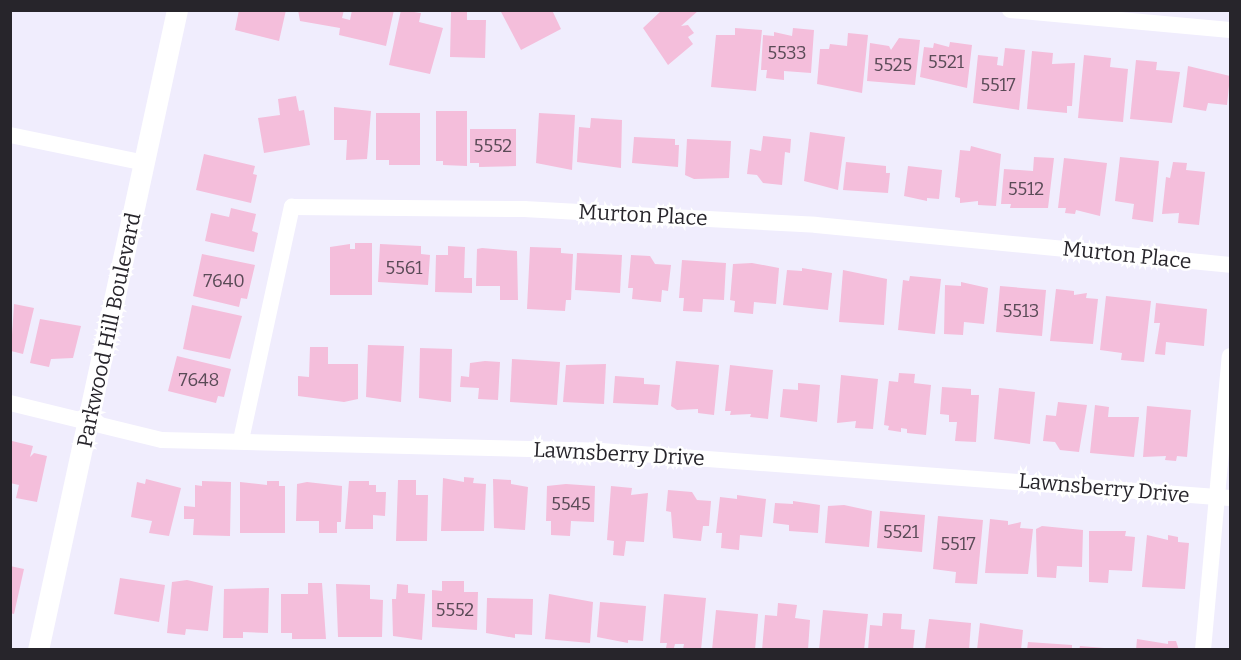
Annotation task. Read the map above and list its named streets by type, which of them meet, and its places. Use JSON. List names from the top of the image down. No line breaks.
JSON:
{"streets":{"street":["Murton Place","Parkwood Hill Boulevard","Lawnsberry Drive"]},"crossings":[["Murton Place","Lawnsberry Drive"],["Parkwood Hill Boulevard","Lawnsberry Drive"]],"house_numbers":["5533","5521","5525","5517","5552","5512","5561","7640","5513","7648","5545","5521","5517","5552"]}
